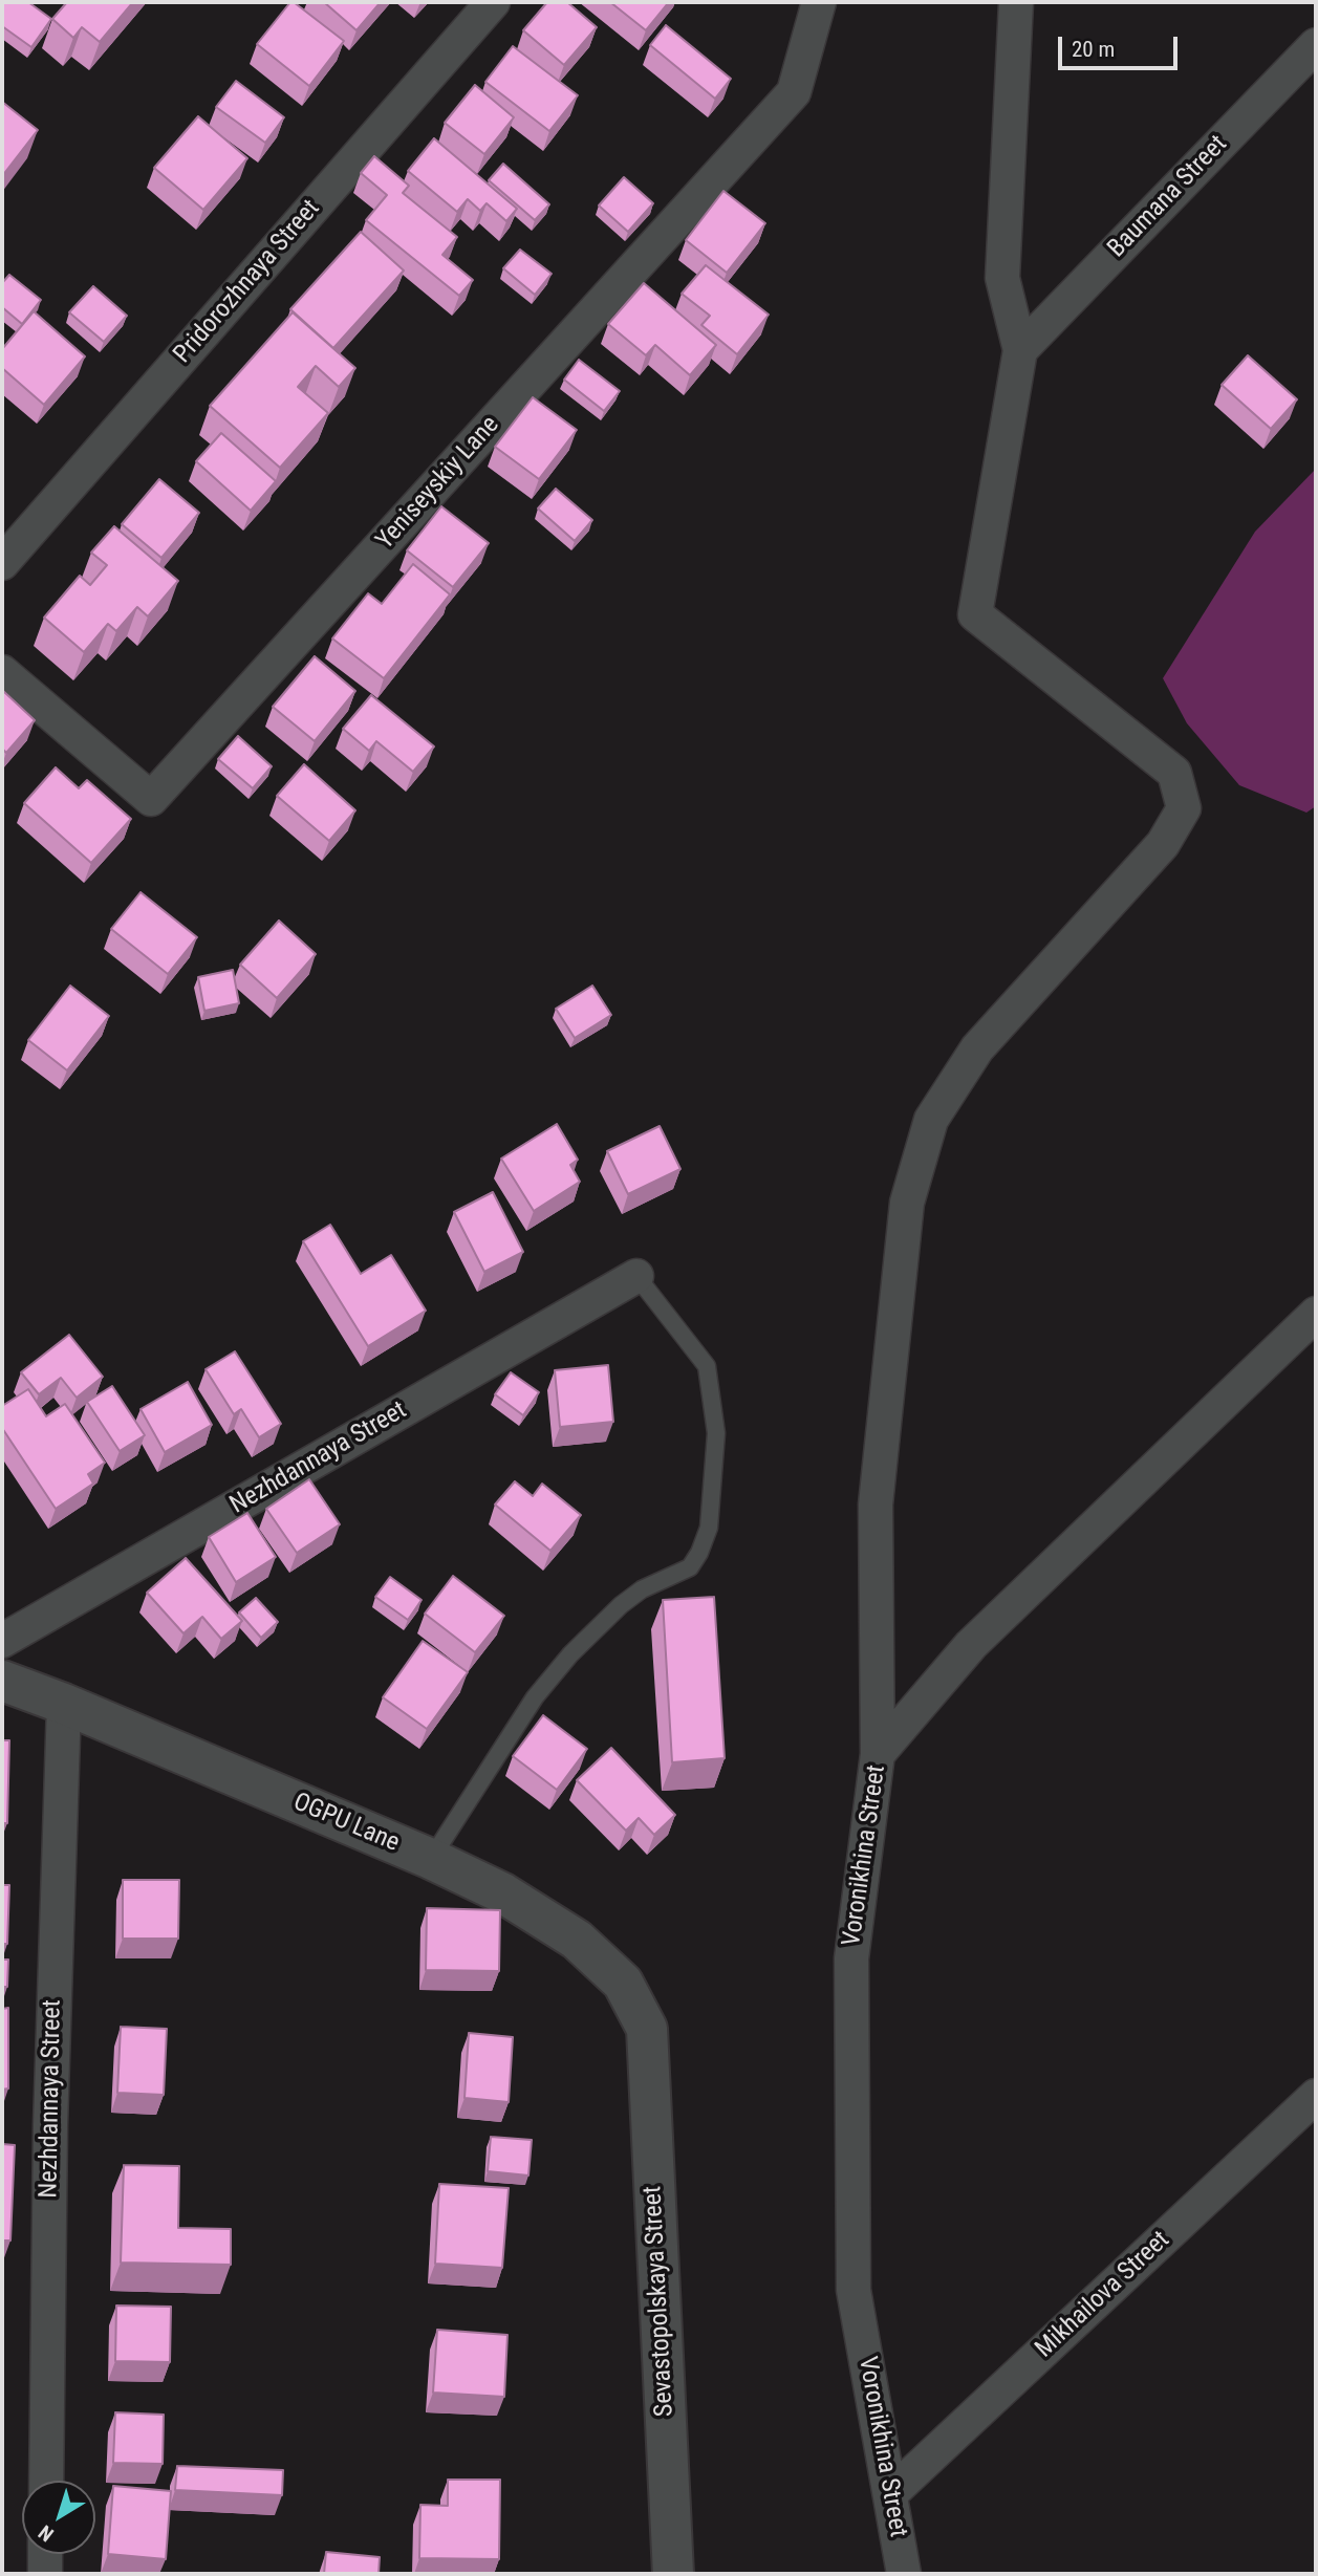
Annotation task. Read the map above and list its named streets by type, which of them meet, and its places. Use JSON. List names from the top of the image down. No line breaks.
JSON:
{"streets":{"street":["Baumana Street","Pridorozhnaya Street","Yeniseyskiy Lane","Nezhdannaya Street","OGPU Lane","Voronikhina Street","Mikhailova Street","Sevastopolskaya Street"]},"crossings":[["Nezhdannaya Street","OGPU Lane"],["OGPU Lane","Sevastopolskaya Street"],["Voronikhina Street","Mikhailova Street"]],"scale_bar":"20 m","north":"bottom left"}
